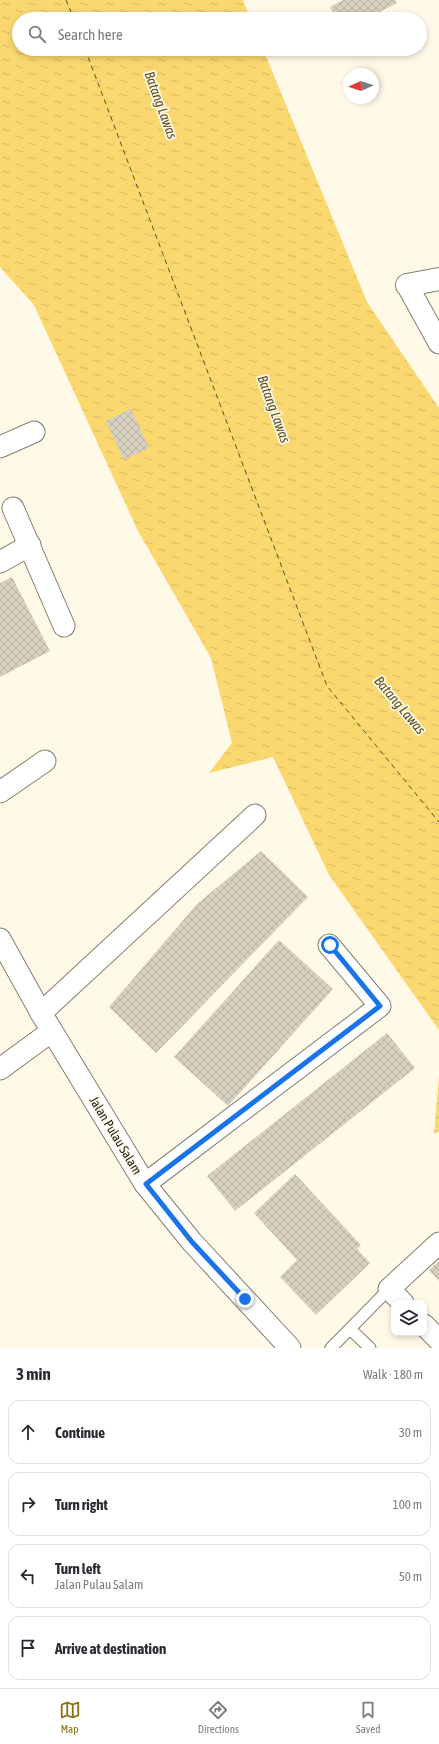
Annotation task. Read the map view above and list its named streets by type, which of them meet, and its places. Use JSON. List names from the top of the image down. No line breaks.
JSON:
{"streets":{"street":["Jalan Pulau Salam"]},"water":["Batang Lawas"],"north":"left","page":{"search":"Search here","heading":["3 min","Walk · 180 m"],"list":[["Continue","30 m"],["Turn right","100 m"],["Turn left","Jalan Pulau Salam","50 m"],"Arrive at destination"],"nav":["Map","Directions","Saved"]}}
